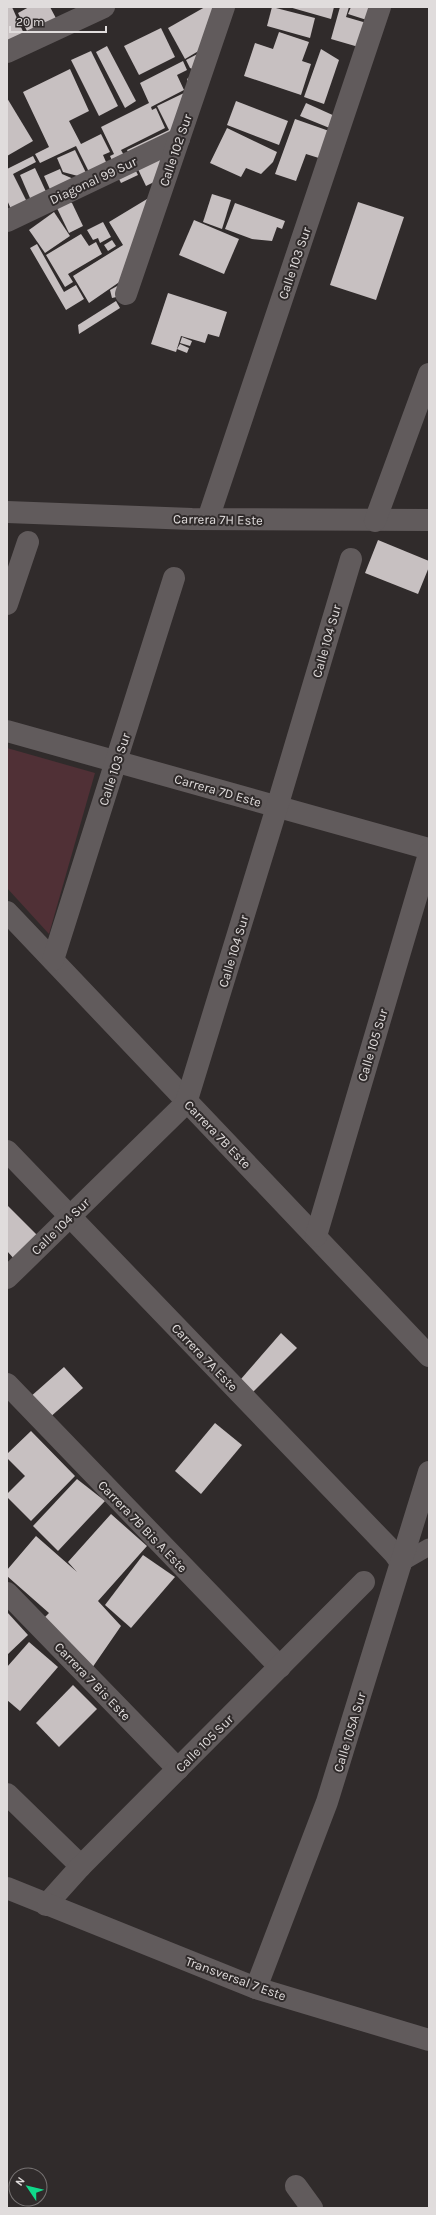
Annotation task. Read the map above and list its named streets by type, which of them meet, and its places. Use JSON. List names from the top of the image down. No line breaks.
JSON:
{"streets":{"street":["Calle 102 Sur","Diagonal 99 Sur","Calle 103 Sur","Carrera 7H Este","Calle 104 Sur","Carrera 7D Este","Calle 105 Sur","Carrera 7B Este","Carrera 7A Este","Carrera 7B Bis A Este","Carrera 7 Bis Este","Calle 105A Sur","Transversal 7 Este"]},"crossings":[["Calle 102 Sur","Diagonal 99 Sur"],["Calle 103 Sur","Carrera 7H Este"],["Calle 103 Sur","Carrera 7D Este"],["Calle 103 Sur","Carrera 7B Este"],["Calle 104 Sur","Carrera 7D Este"],["Calle 104 Sur","Carrera 7B Este"],["Calle 104 Sur","Carrera 7A Este"],["Calle 105 Sur","Carrera 7B Este"],["Calle 105 Sur","Carrera 7B Bis A Este"],["Calle 105 Sur","Carrera 7 Bis Este"],["Calle 105 Sur","Transversal 7 Este"],["Carrera 7A Este","Calle 105A Sur"],["Calle 105A Sur","Transversal 7 Este"]],"scale_bar":"20 m","north":"top left"}
